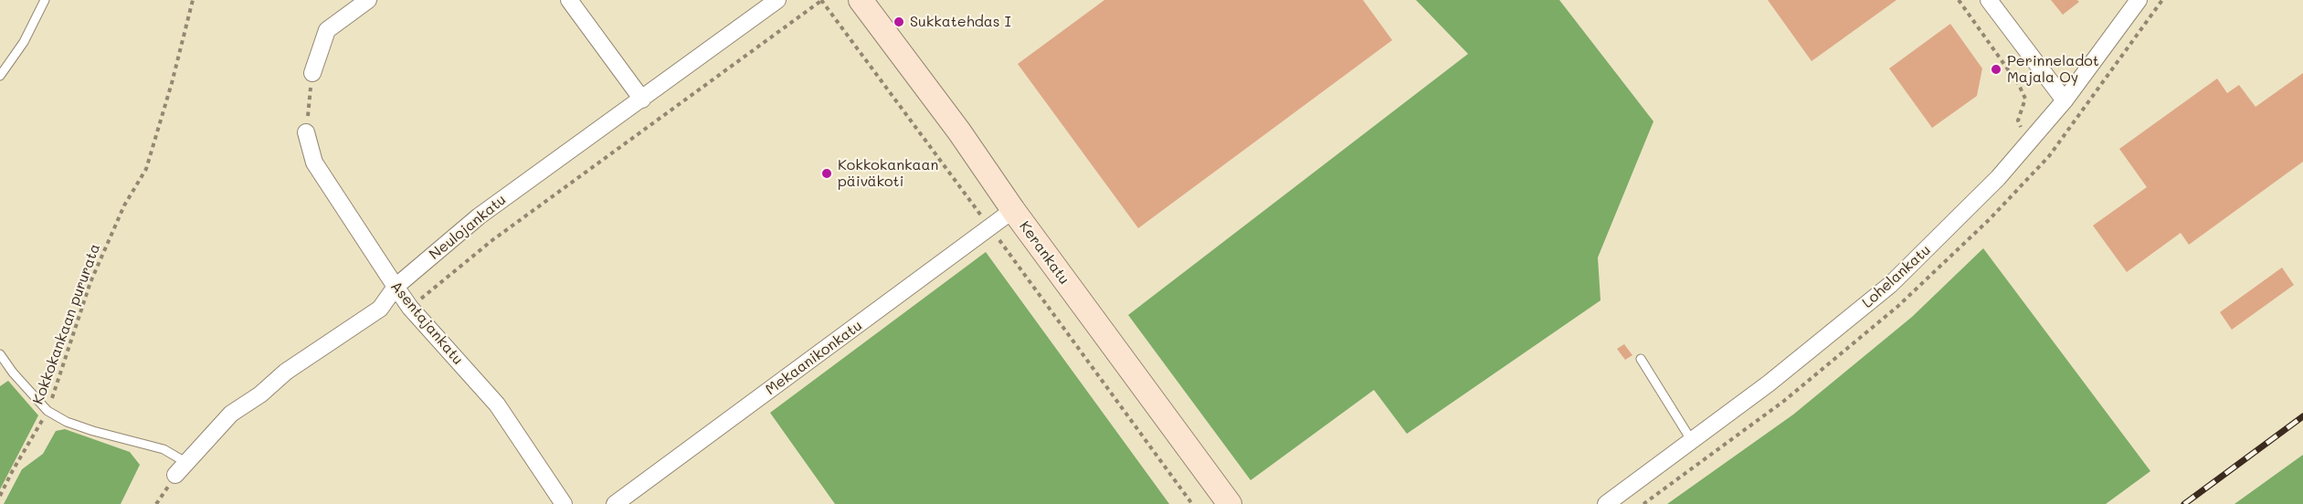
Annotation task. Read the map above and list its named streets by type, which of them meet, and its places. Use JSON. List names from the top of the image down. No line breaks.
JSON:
{"streets":{"street":["Neulojankatu","Kerankatu","Lohelankatu","Asentajankatu","Mekaanikonkatu"],"path":["Kokkokankaan pururata"]},"crossings":[["Neulojankatu","Asentajankatu"],["Kerankatu","Mekaanikonkatu"]],"places":["Sukkatehdas I","Perinneladot Majala Oy","Kokkokankaan päiväkoti"]}
